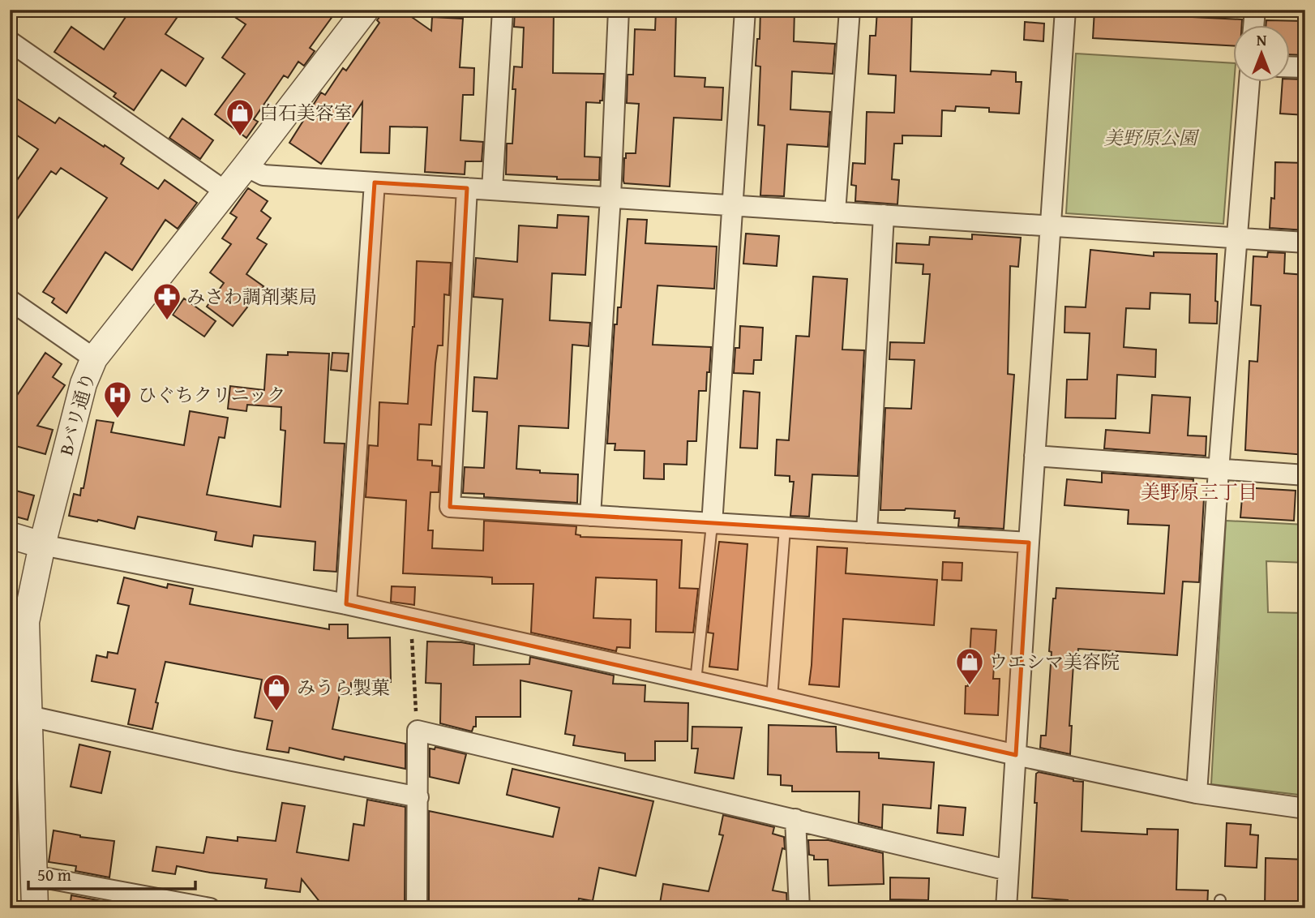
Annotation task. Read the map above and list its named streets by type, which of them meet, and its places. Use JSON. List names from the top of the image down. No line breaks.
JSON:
{"streets":{"street":["Bバリ通り"]},"districts":["美野原三丁目"],"parks":["美野原公園"],"places":{"shop":["白石美容室","ウエシマ美容院","みうら製菓"],"pharmacy":["みさわ調剤薬局"],"hospital":["ひぐちクリニック"]},"scale_bar":"50 m","north":"top"}
